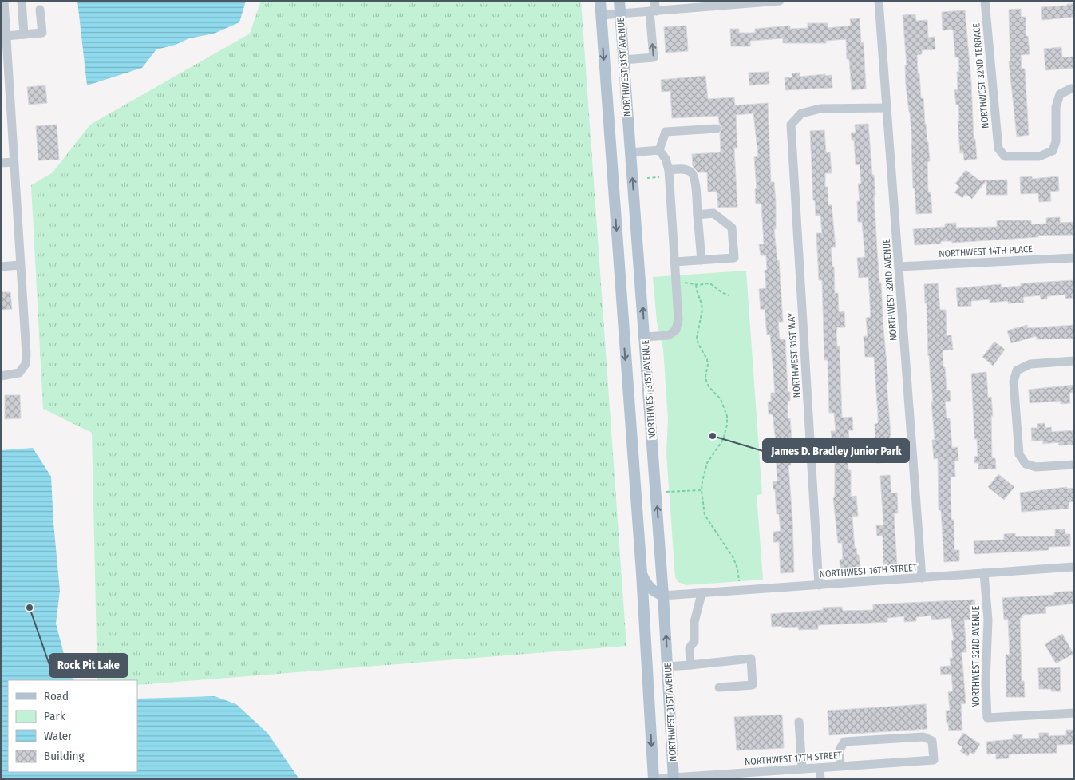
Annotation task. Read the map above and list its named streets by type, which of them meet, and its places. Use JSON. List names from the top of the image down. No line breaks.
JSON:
{"streets":{"main road":["NORTHWEST 31ST AVENUE"],"street":["NORTHWEST 32ND TERRACE","NORTHWEST 14TH PLACE","NORTHWEST 32ND AVENUE","NORTHWEST 31ST WAY","NORTHWEST 16TH STREET","NORTHWEST 17TH STREET"]},"crossings":[["NORTHWEST 31ST AVENUE","NORTHWEST 16TH STREET"],["NORTHWEST 31ST AVENUE","NORTHWEST 17TH STREET"],["NORTHWEST 14TH PLACE","NORTHWEST 32ND AVENUE"],["NORTHWEST 32ND AVENUE","NORTHWEST 31ST WAY"],["NORTHWEST 32ND AVENUE","NORTHWEST 16TH STREET"],["NORTHWEST 31ST WAY","NORTHWEST 16TH STREET"]],"places":["James D. Bradley Junior Park","Rock Pit Lake"],"legend":["Road","Park","Water","Building"]}
